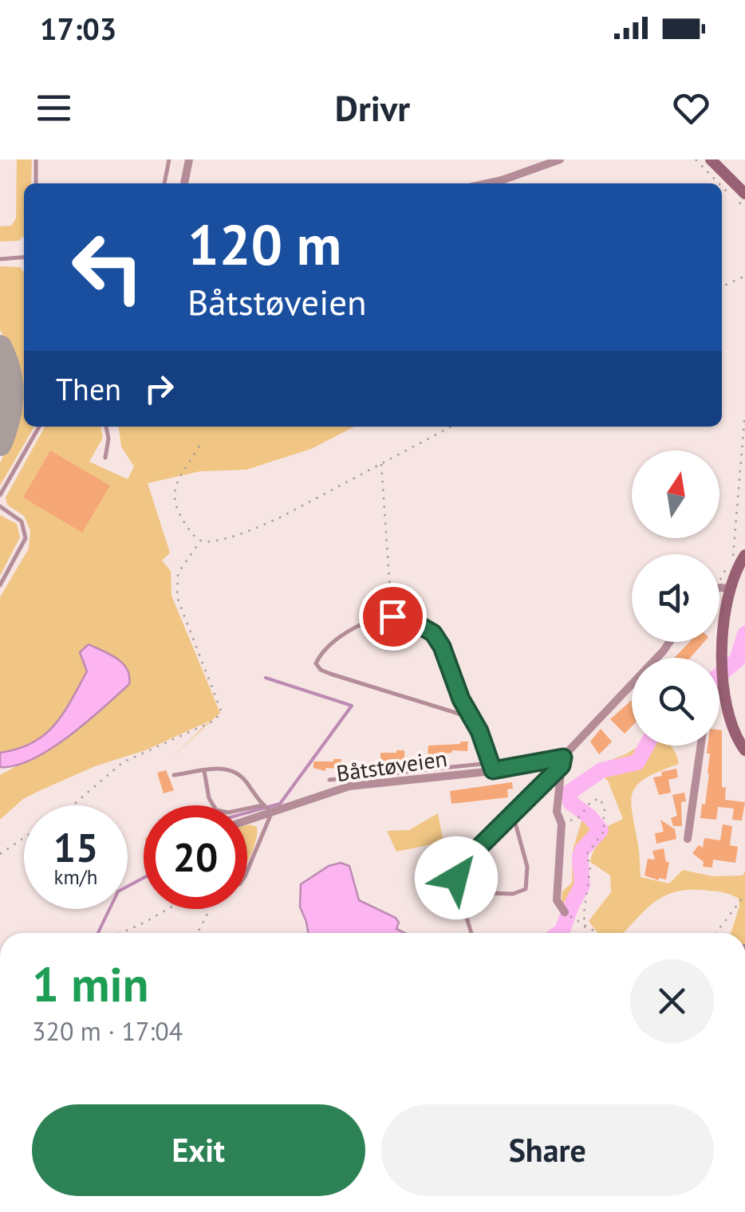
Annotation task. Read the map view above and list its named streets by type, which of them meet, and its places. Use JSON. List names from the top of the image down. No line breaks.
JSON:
{"streets":{"street":["Båtstøveien"]},"north":"top","page":{"status":"17:03","header":"Drivr","turn":["120 m","Båtstøveien"],"then":"Then","speed":"15 km/h","limit":"20","heading":["1 min","320 m · 17:04"],"buttons":["Exit","Share"]}}
